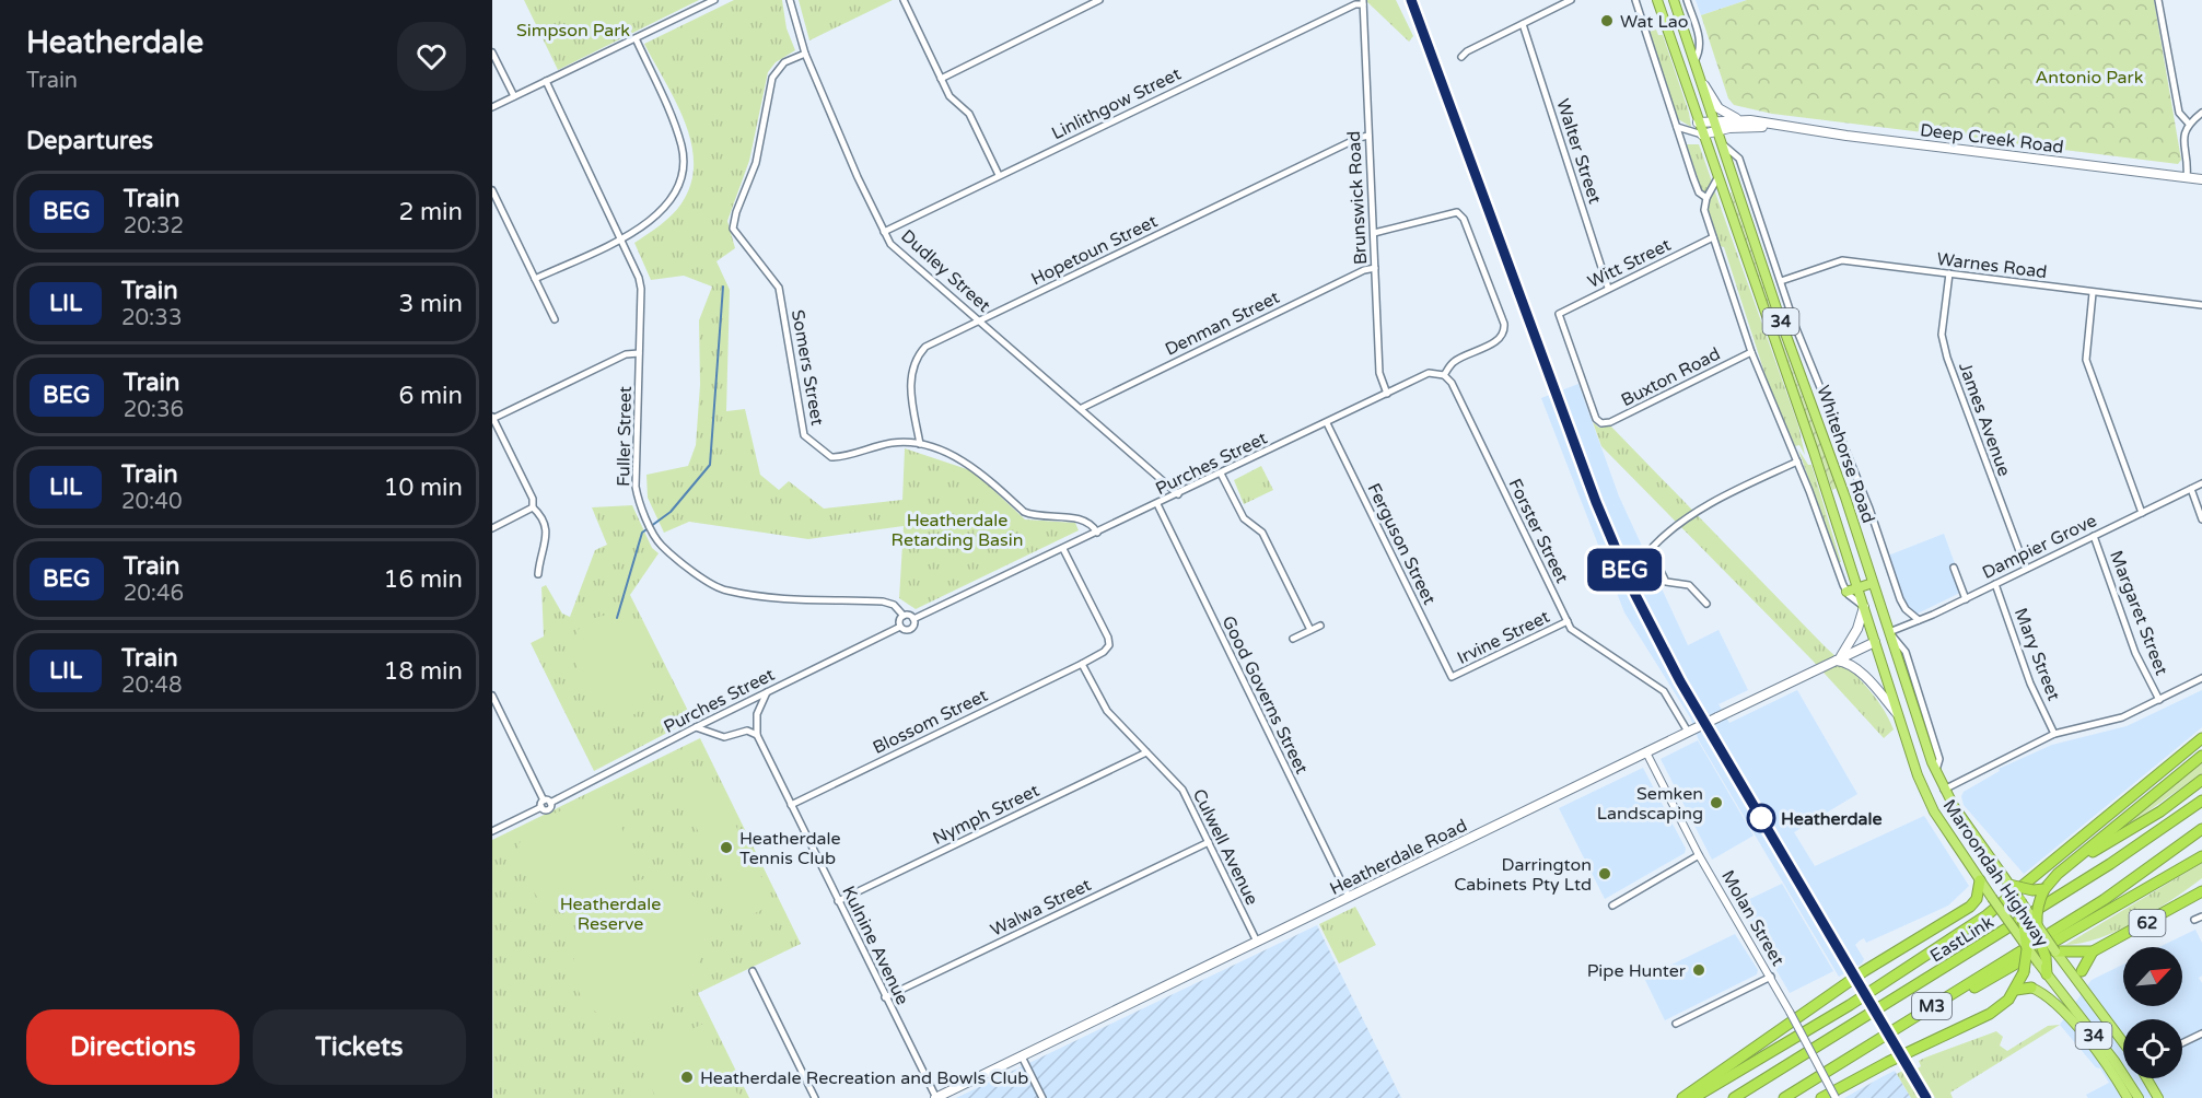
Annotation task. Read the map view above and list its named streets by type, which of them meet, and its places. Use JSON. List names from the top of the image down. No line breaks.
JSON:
{"streets":{"highway":["34","Whitehorse Road","Maroondah Highway","62","EastLink","M3"],"main road":["Deep Creek Road","Heatherdale Road"],"street":["Linlithgow Street","Walter Street","Brunswick Road","Hopetoun Street","Witt Street","Warnes Road","Dudley Street","Denman Street","Somers Street","Buxton Road","James Avenue","Fuller Street","Purches Street","Forster Street","Ferguson Street","Dampier Grove","Margaret Street","Irvine Street","Mary Street","Good Governs Street","Blossom Street","Nymph Street","Culwell Avenue","Walwa Street","Molan Street","Kulnine Avenue"]},"crossings":[["Linlithgow Street","Brunswick Road"],["Linlithgow Street","Dudley Street"],["Deep Creek Road","Whitehorse Road"],["Walter Street","Witt Street"],["Brunswick Road","Hopetoun Street"],["Brunswick Road","Denman Street"],["Brunswick Road","Purches Street"],["Hopetoun Street","Dudley Street"],["Hopetoun Street","Somers Street"],["Witt Street","Buxton Road"],["Warnes Road","James Avenue"],["Warnes Road","Whitehorse Road"],["Dudley Street","Denman Street"],["Dudley Street","Somers Street"],["Dudley Street","Purches Street"],["Somers Street","Purches Street"],["James Avenue","Dampier Grove"],["Whitehorse Road","Dampier Grove"],["Whitehorse Road","Heatherdale Road"],["Whitehorse Road","Maroondah Highway"],["Purches Street","Forster Street"],["Purches Street","Ferguson Street"],["Purches Street","Good Governs Street"],["Forster Street","Irvine Street"],["Forster Street","Heatherdale Road"],["Ferguson Street","Irvine Street"],["Dampier Grove","Margaret Street"],["Dampier Grove","Mary Street"],["Dampier Grove","Maroondah Highway"],["Good Governs Street","Heatherdale Road"],["Blossom Street","Culwell Avenue"],["Blossom Street","Kulnine Avenue"],["Nymph Street","Culwell Avenue"],["Nymph Street","Kulnine Avenue"],["Culwell Avenue","Heatherdale Road"],["Culwell Avenue","Walwa Street"],["Heatherdale Road","Maroondah Highway"],["Heatherdale Road","Molan Street"],["Heatherdale Road","Kulnine Avenue"],["Maroondah Highway","62"],["Walwa Street","Kulnine Avenue"]],"parks":["Simpson Park","Antonio Park","Heatherdale Retarding Basin","Heatherdale Reserve"],"places":["Wat Lao","Semken Landscaping","Heatherdale","Heatherdale Tennis Club","Darrington Cabinets Pty Ltd","Pipe Hunter","Heatherdale Recreation and Bowls Club"],"north":"top right","page":{"heading":[["Heatherdale","Train"],"Departures"],"on_map":"BEG","list":[{"mark":"BEG","name":"Train","note":"20:32","value":"2 min"},{"mark":"LIL","name":"Train","note":"20:33","value":"3 min"},{"mark":"BEG","name":"Train","note":"20:36","value":"6 min"},{"mark":"LIL","name":"Train","note":"20:40","value":"10 min"},{"mark":"BEG","name":"Train","note":"20:46","value":"16 min"},{"mark":"LIL","name":"Train","note":"20:48","value":"18 min"}],"buttons":["Directions","Tickets"]}}
